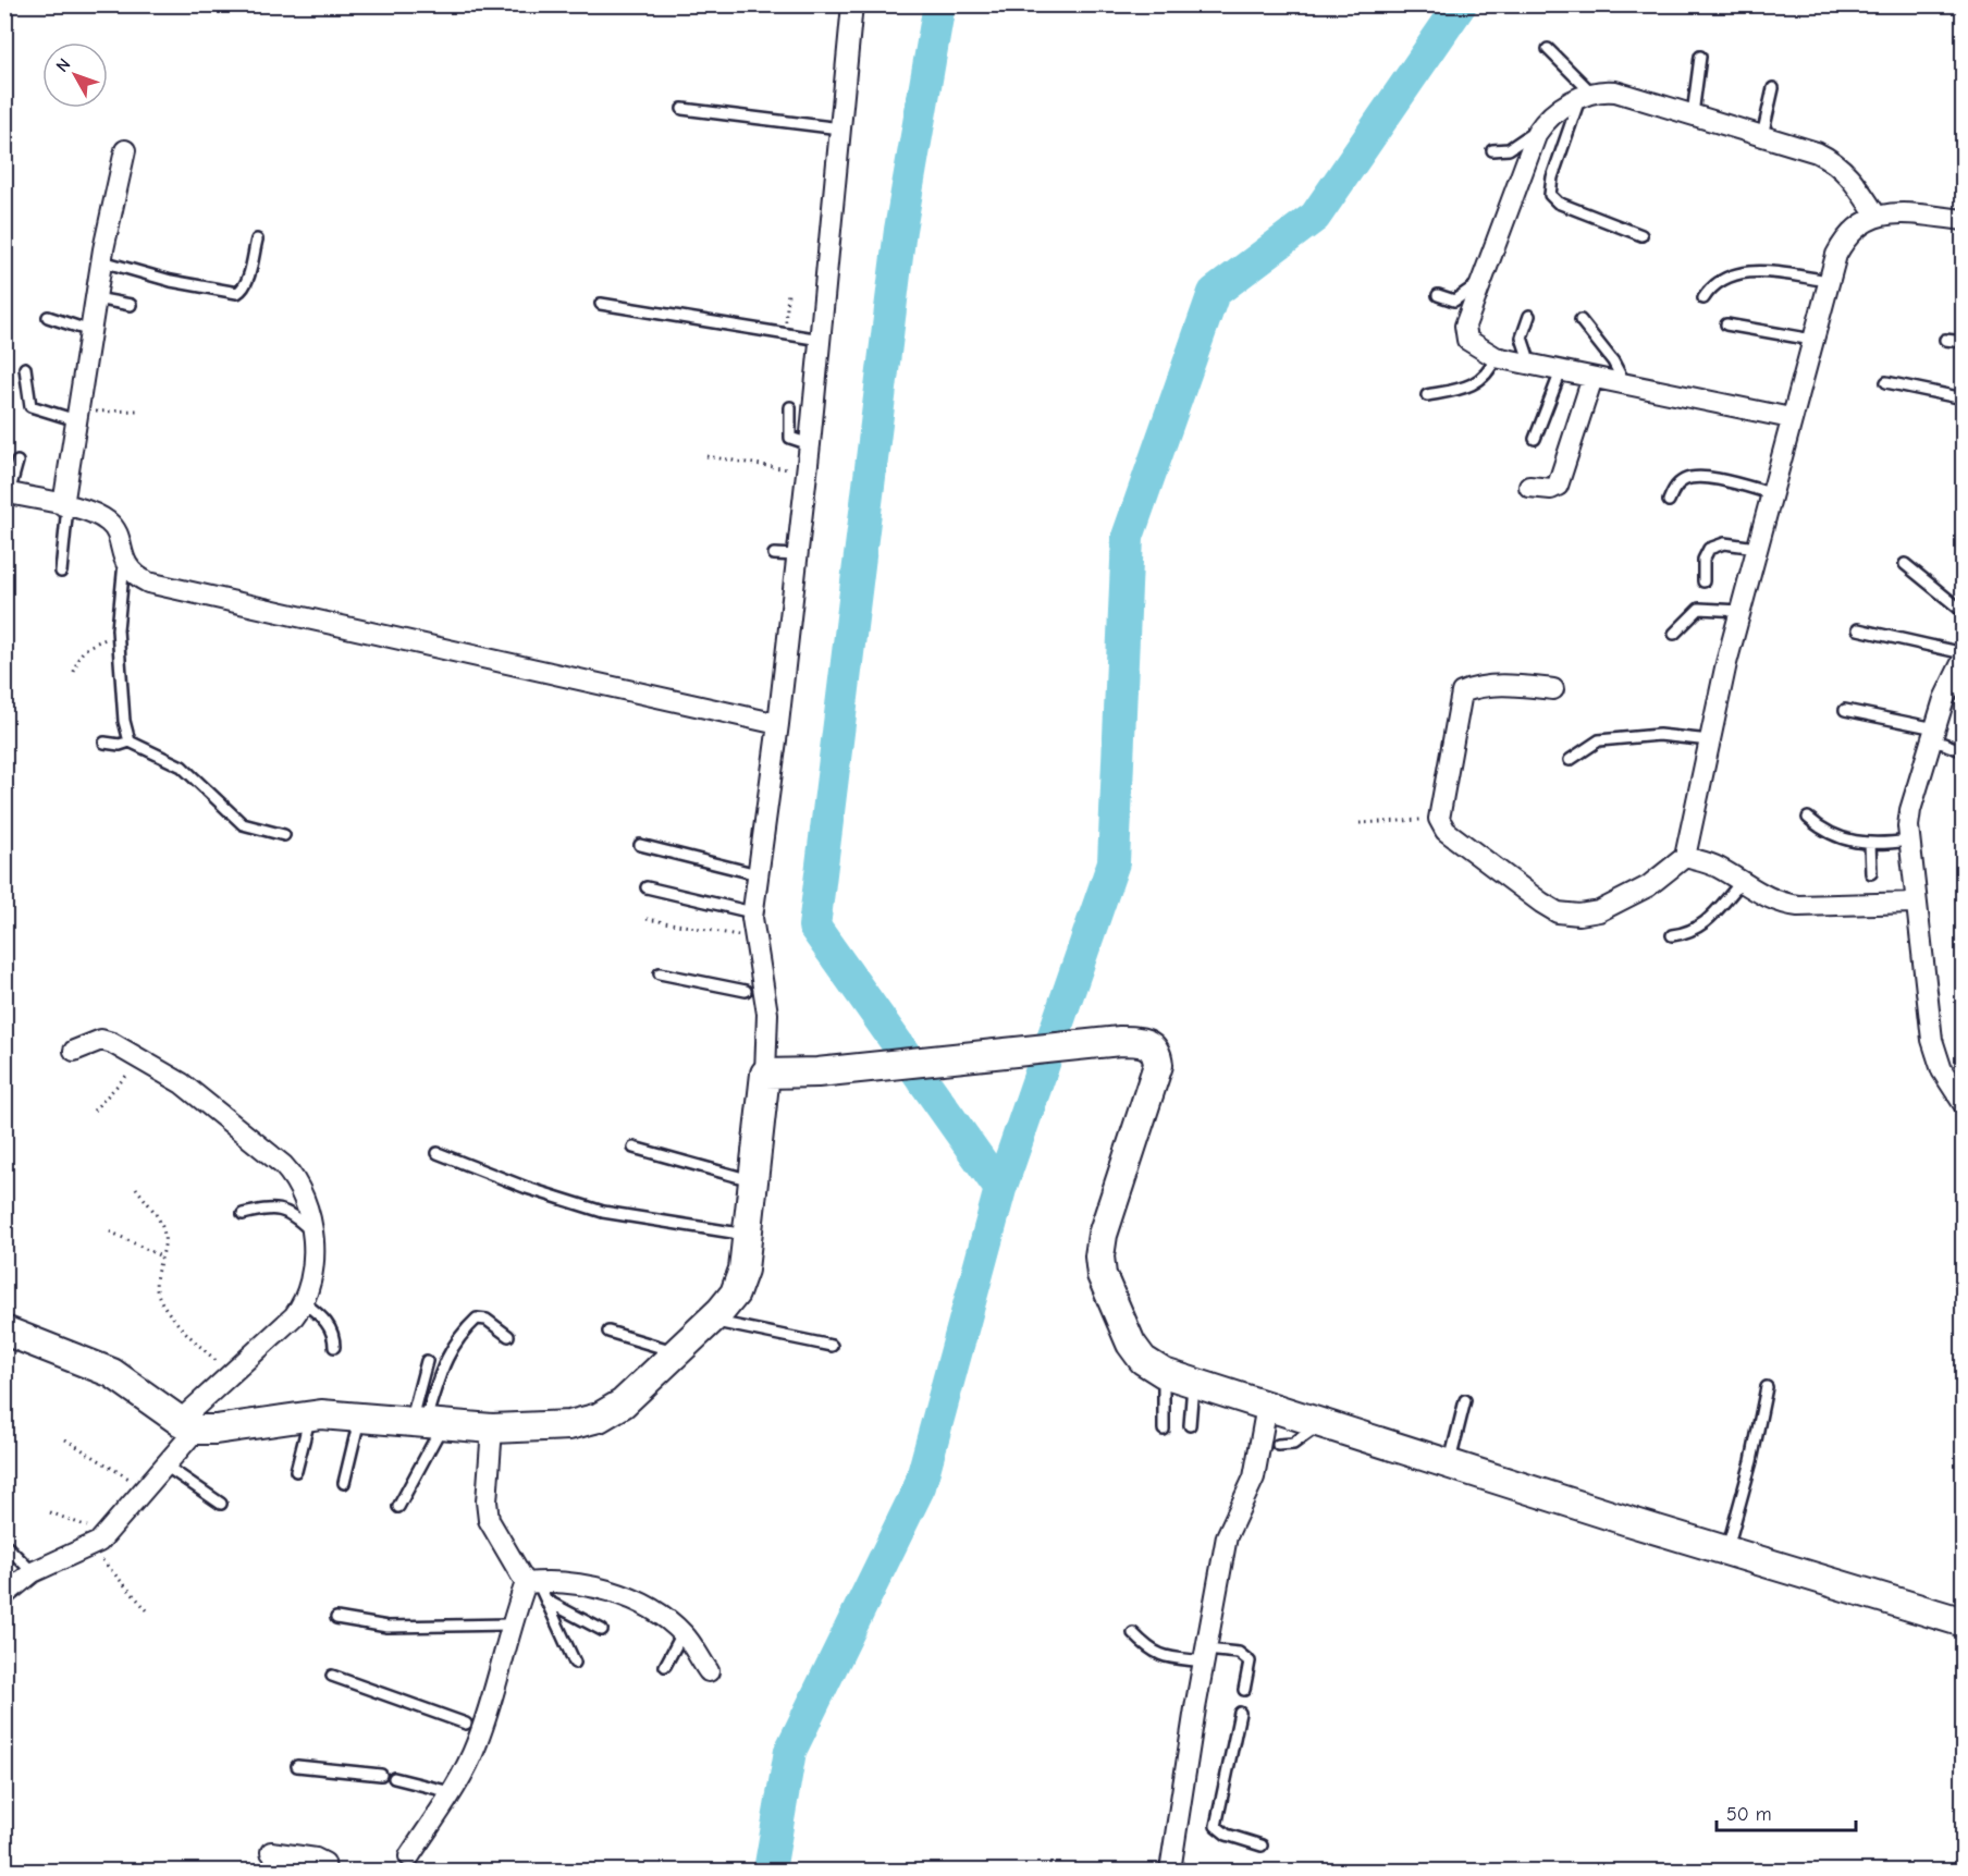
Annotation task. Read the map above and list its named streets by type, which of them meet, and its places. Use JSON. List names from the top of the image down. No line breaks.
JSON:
{"scale_bar":"50 m","north":"top left"}
